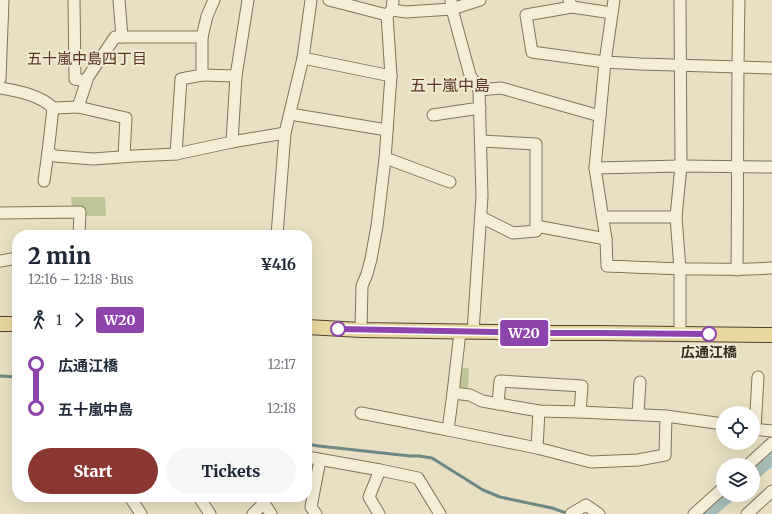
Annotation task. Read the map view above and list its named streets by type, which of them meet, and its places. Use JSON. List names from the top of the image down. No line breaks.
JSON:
{"districts":["五十嵐中島四丁目","五十嵐中島"],"places":["広通江橋"],"lines":["bus line W20"],"page":{"on_map":"W20","heading":["2 min","12:16 – 12:18 · Bus","¥416"],"legs":["1","W20"],"list":[{"name":"広通江橋","value":"12:17"},{"name":"五十嵐中島","value":"12:18"}],"buttons":["Start","Tickets"]}}
